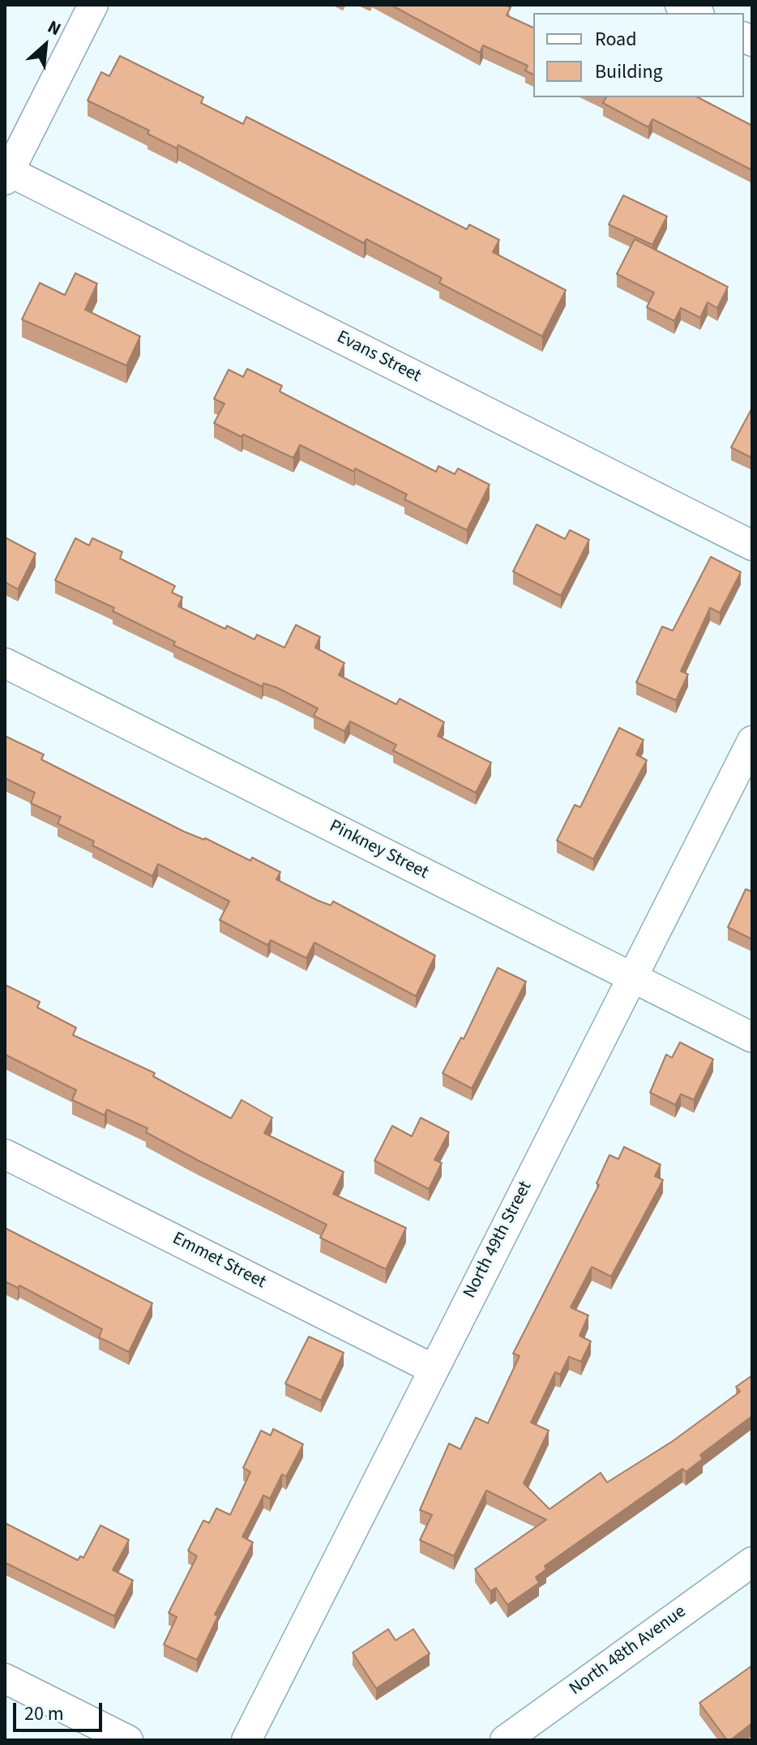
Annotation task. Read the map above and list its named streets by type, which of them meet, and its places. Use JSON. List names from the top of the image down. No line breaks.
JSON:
{"streets":{"street":["Evans Street","Pinkney Street","North 49th Street","Emmet Street","North 48th Avenue"]},"crossings":[["Pinkney Street","North 49th Street"],["North 49th Street","Emmet Street"]],"legend":["Road","Building"],"scale_bar":"20 m","north":"top right"}
